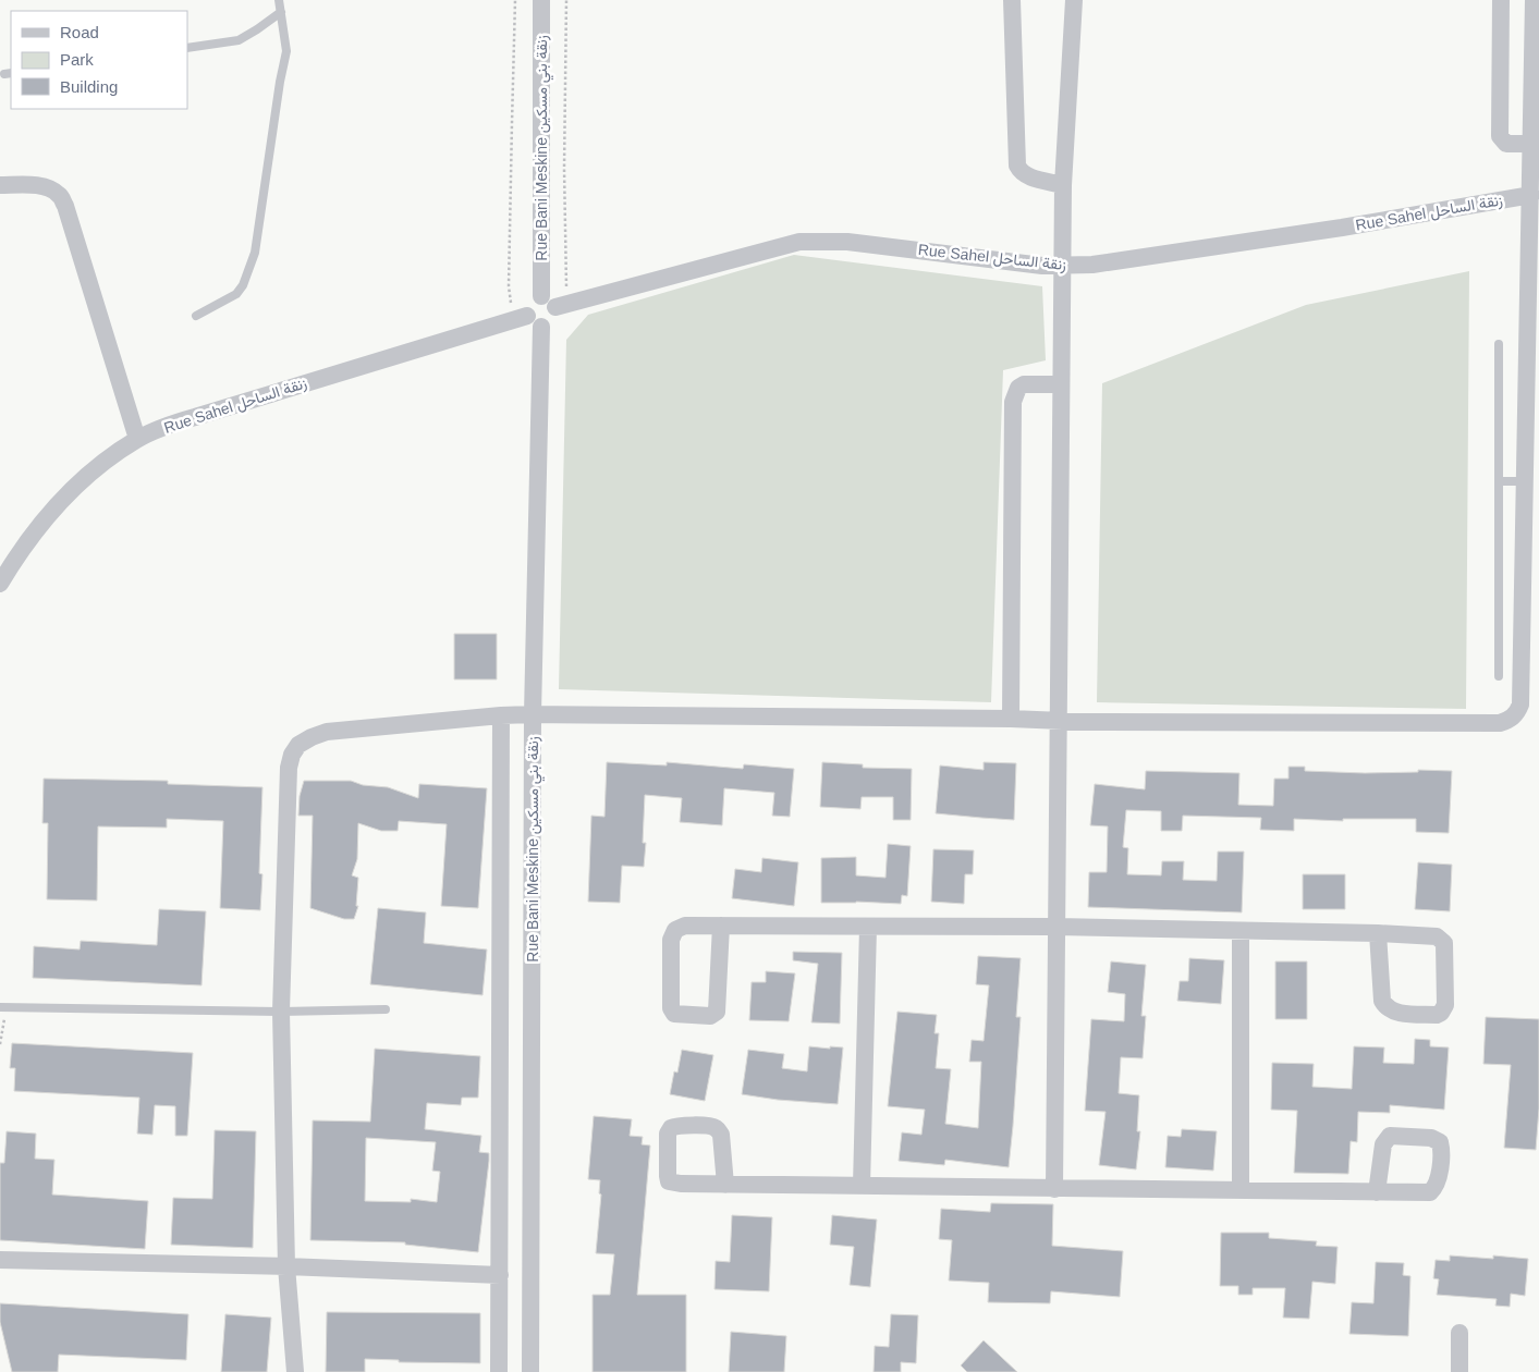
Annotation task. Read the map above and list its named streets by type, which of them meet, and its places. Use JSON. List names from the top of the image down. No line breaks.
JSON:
{"streets":{"street":["Rue Bani Meskine زنقة بني مسكين","Rue Sahel زنقة الساحل"]},"legend":["Road","Park","Building"]}
